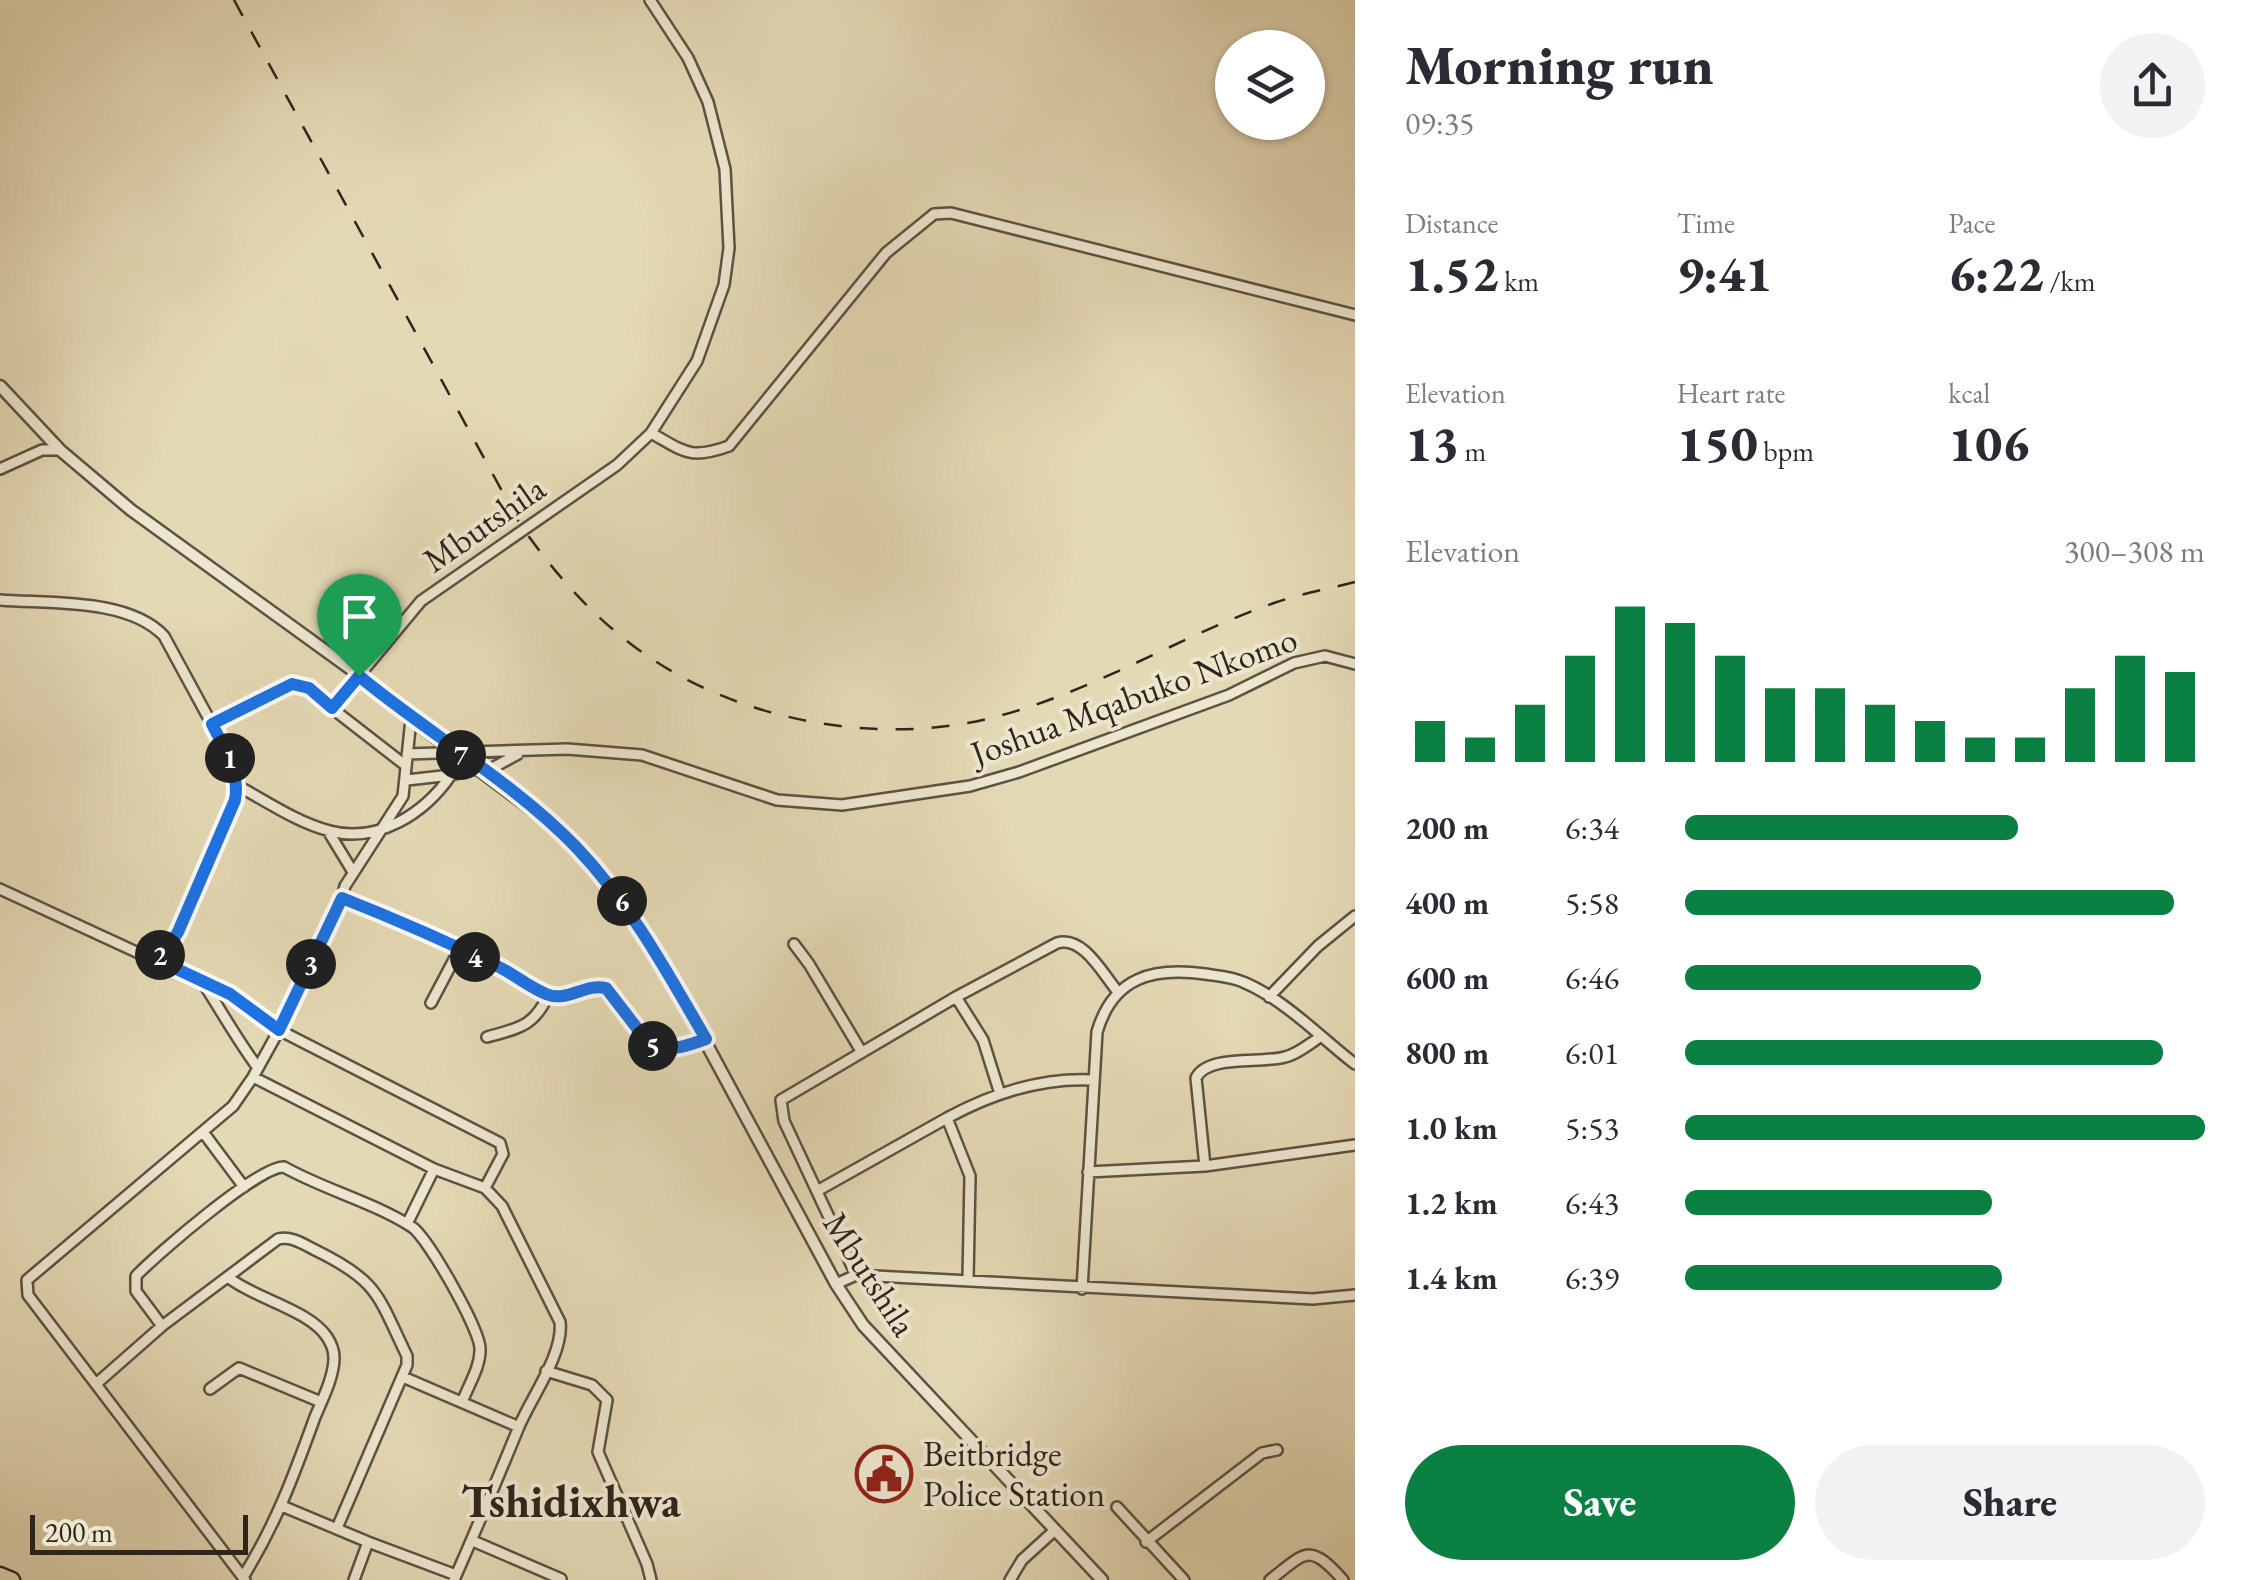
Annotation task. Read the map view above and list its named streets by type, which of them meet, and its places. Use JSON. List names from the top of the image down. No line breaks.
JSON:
{"streets":{"street":["Mbutshila","Joshua Mqabuko Nkomo"]},"crossings":[["Mbutshila","Joshua Mqabuko Nkomo"]],"districts":["Tshidixhwa"],"places":{"public building":["Beitbridge Police Station"]},"scale_bar":"200 m","page":{"heading":["Morning run","09:35"],"stats":[["Distance","1.52 km"],["Time","9:41"],["Pace","6:22 /km"],["Elevation","13 m"],["Heart rate","150 bpm"],["kcal","106"]],"chart":["Elevation","300–308 m"],"pins":["7","1","6","2","4","3","5"],"list":[{"name":"200 m","note":"6:34"},{"name":"400 m","note":"5:58"},{"name":"600 m","note":"6:46"},{"name":"800 m","note":"6:01"},{"name":"1.0 km","note":"5:53"},{"name":"1.2 km","note":"6:43"},{"name":"1.4 km","note":"6:39"}],"buttons":["Save","Share"],"scale":"200 m"}}
